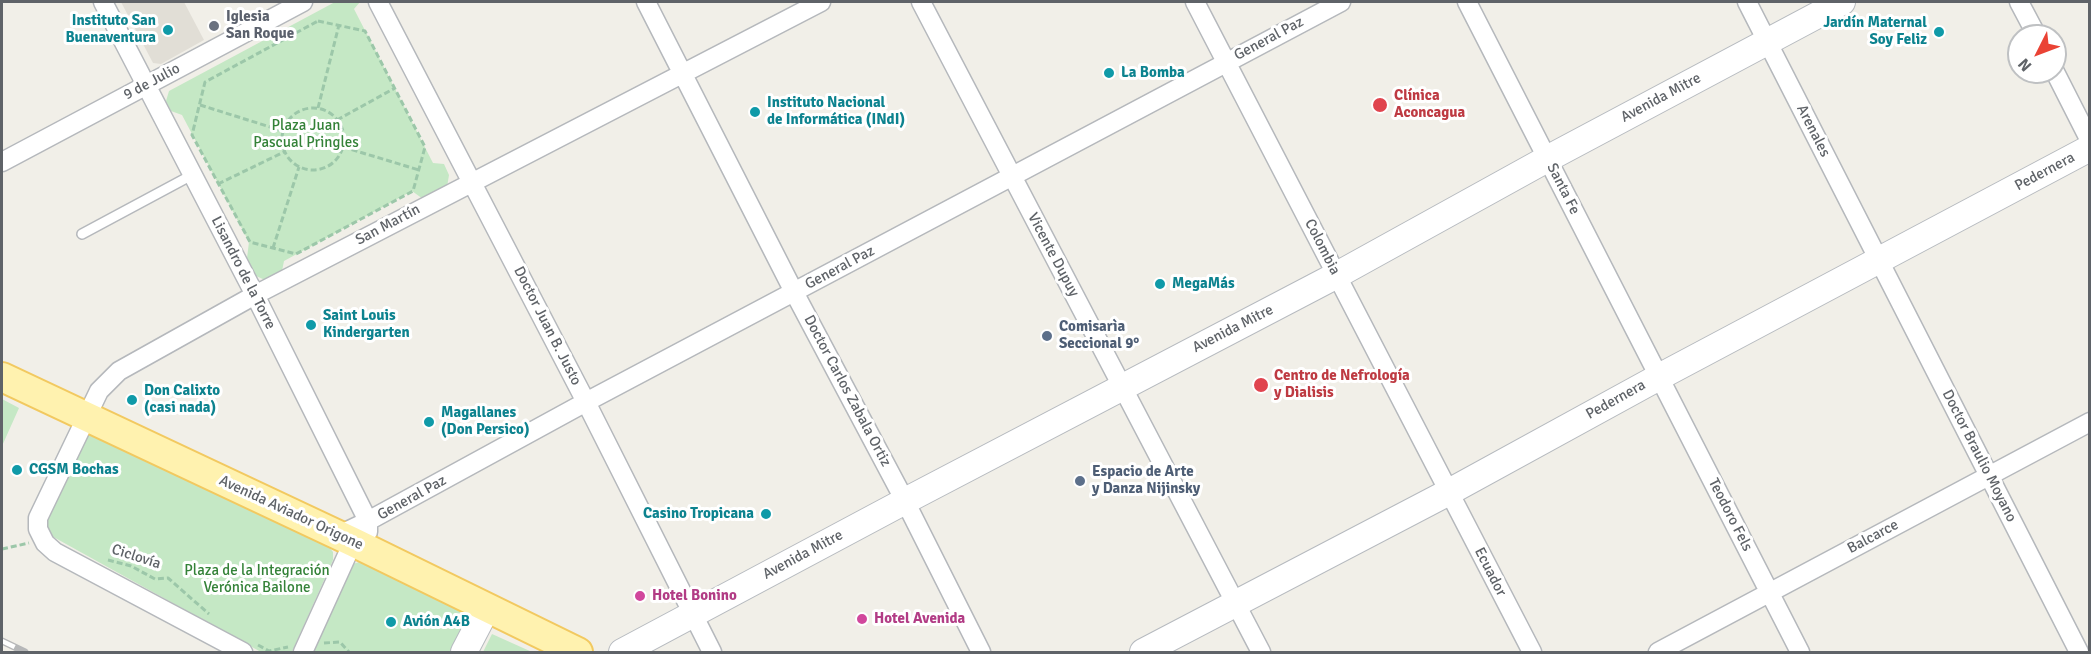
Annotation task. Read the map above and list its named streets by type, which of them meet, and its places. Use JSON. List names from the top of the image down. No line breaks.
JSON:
{"streets":{"main road":["Avenida Mitre","Pedernera","Avenida Aviador Origone"],"street":["General Paz","9 de Julio","Arenales","Santa Fe","San Martín","Colombia","Vicente Dupuy","Lisandro de la Torre","Doctor Juan B. Justo","Doctor Carlos Zabala Ortiz","Doctor Braulio Moyano","Teodoro Fels","Balcarce","Ecuador"],"path":["Ciclovía"]},"crossings":[["General Paz","Colombia"],["General Paz","Vicente Dupuy"],["General Paz","Lisandro de la Torre"],["General Paz","Doctor Juan B. Justo"],["General Paz","Doctor Carlos Zabala Ortiz"],["General Paz","Avenida Aviador Origone"],["9 de Julio","Lisandro de la Torre"],["Avenida Mitre","Arenales"],["Avenida Mitre","Santa Fe"],["Avenida Mitre","Colombia"],["Avenida Mitre","Vicente Dupuy"],["Avenida Mitre","Doctor Juan B. Justo"],["Avenida Mitre","Doctor Carlos Zabala Ortiz"],["Arenales","Pedernera"],["Arenales","Doctor Braulio Moyano"],["Pedernera","Santa Fe"],["Pedernera","Colombia"],["Pedernera","Vicente Dupuy"],["Pedernera","Doctor Braulio Moyano"],["Pedernera","Teodoro Fels"],["Pedernera","Ecuador"],["Santa Fe","Teodoro Fels"],["San Martín","Lisandro de la Torre"],["San Martín","Doctor Juan B. Justo"],["San Martín","Doctor Carlos Zabala Ortiz"],["San Martín","Avenida Aviador Origone"],["Colombia","Ecuador"],["Lisandro de la Torre","Avenida Aviador Origone"],["Doctor Braulio Moyano","Balcarce"],["Teodoro Fels","Balcarce"]],"parks":["Plaza Juan Pascual Pringles","Plaza de la Integración Verónica Bailone"],"places":["Iglesia San Roque","Instituto San Buenaventura","Jardín Maternal Soy Feliz","La Bomba","Clínica Aconcagua","Instituto Nacional de Informática (INdI)","MegaMás","Saint Louis Kindergarten","Comisarìa Seccional 9°","Centro de Nefrología y Dialisis","Don Calixto (casi nada)","Magallanes (Don Persico)","CGSM Bochas","Espacio de Arte y Danza Nijinsky","Casino Tropicana","Hotel Bonino","Hotel Avenida","Avión A4B"],"north":"bottom left"}
